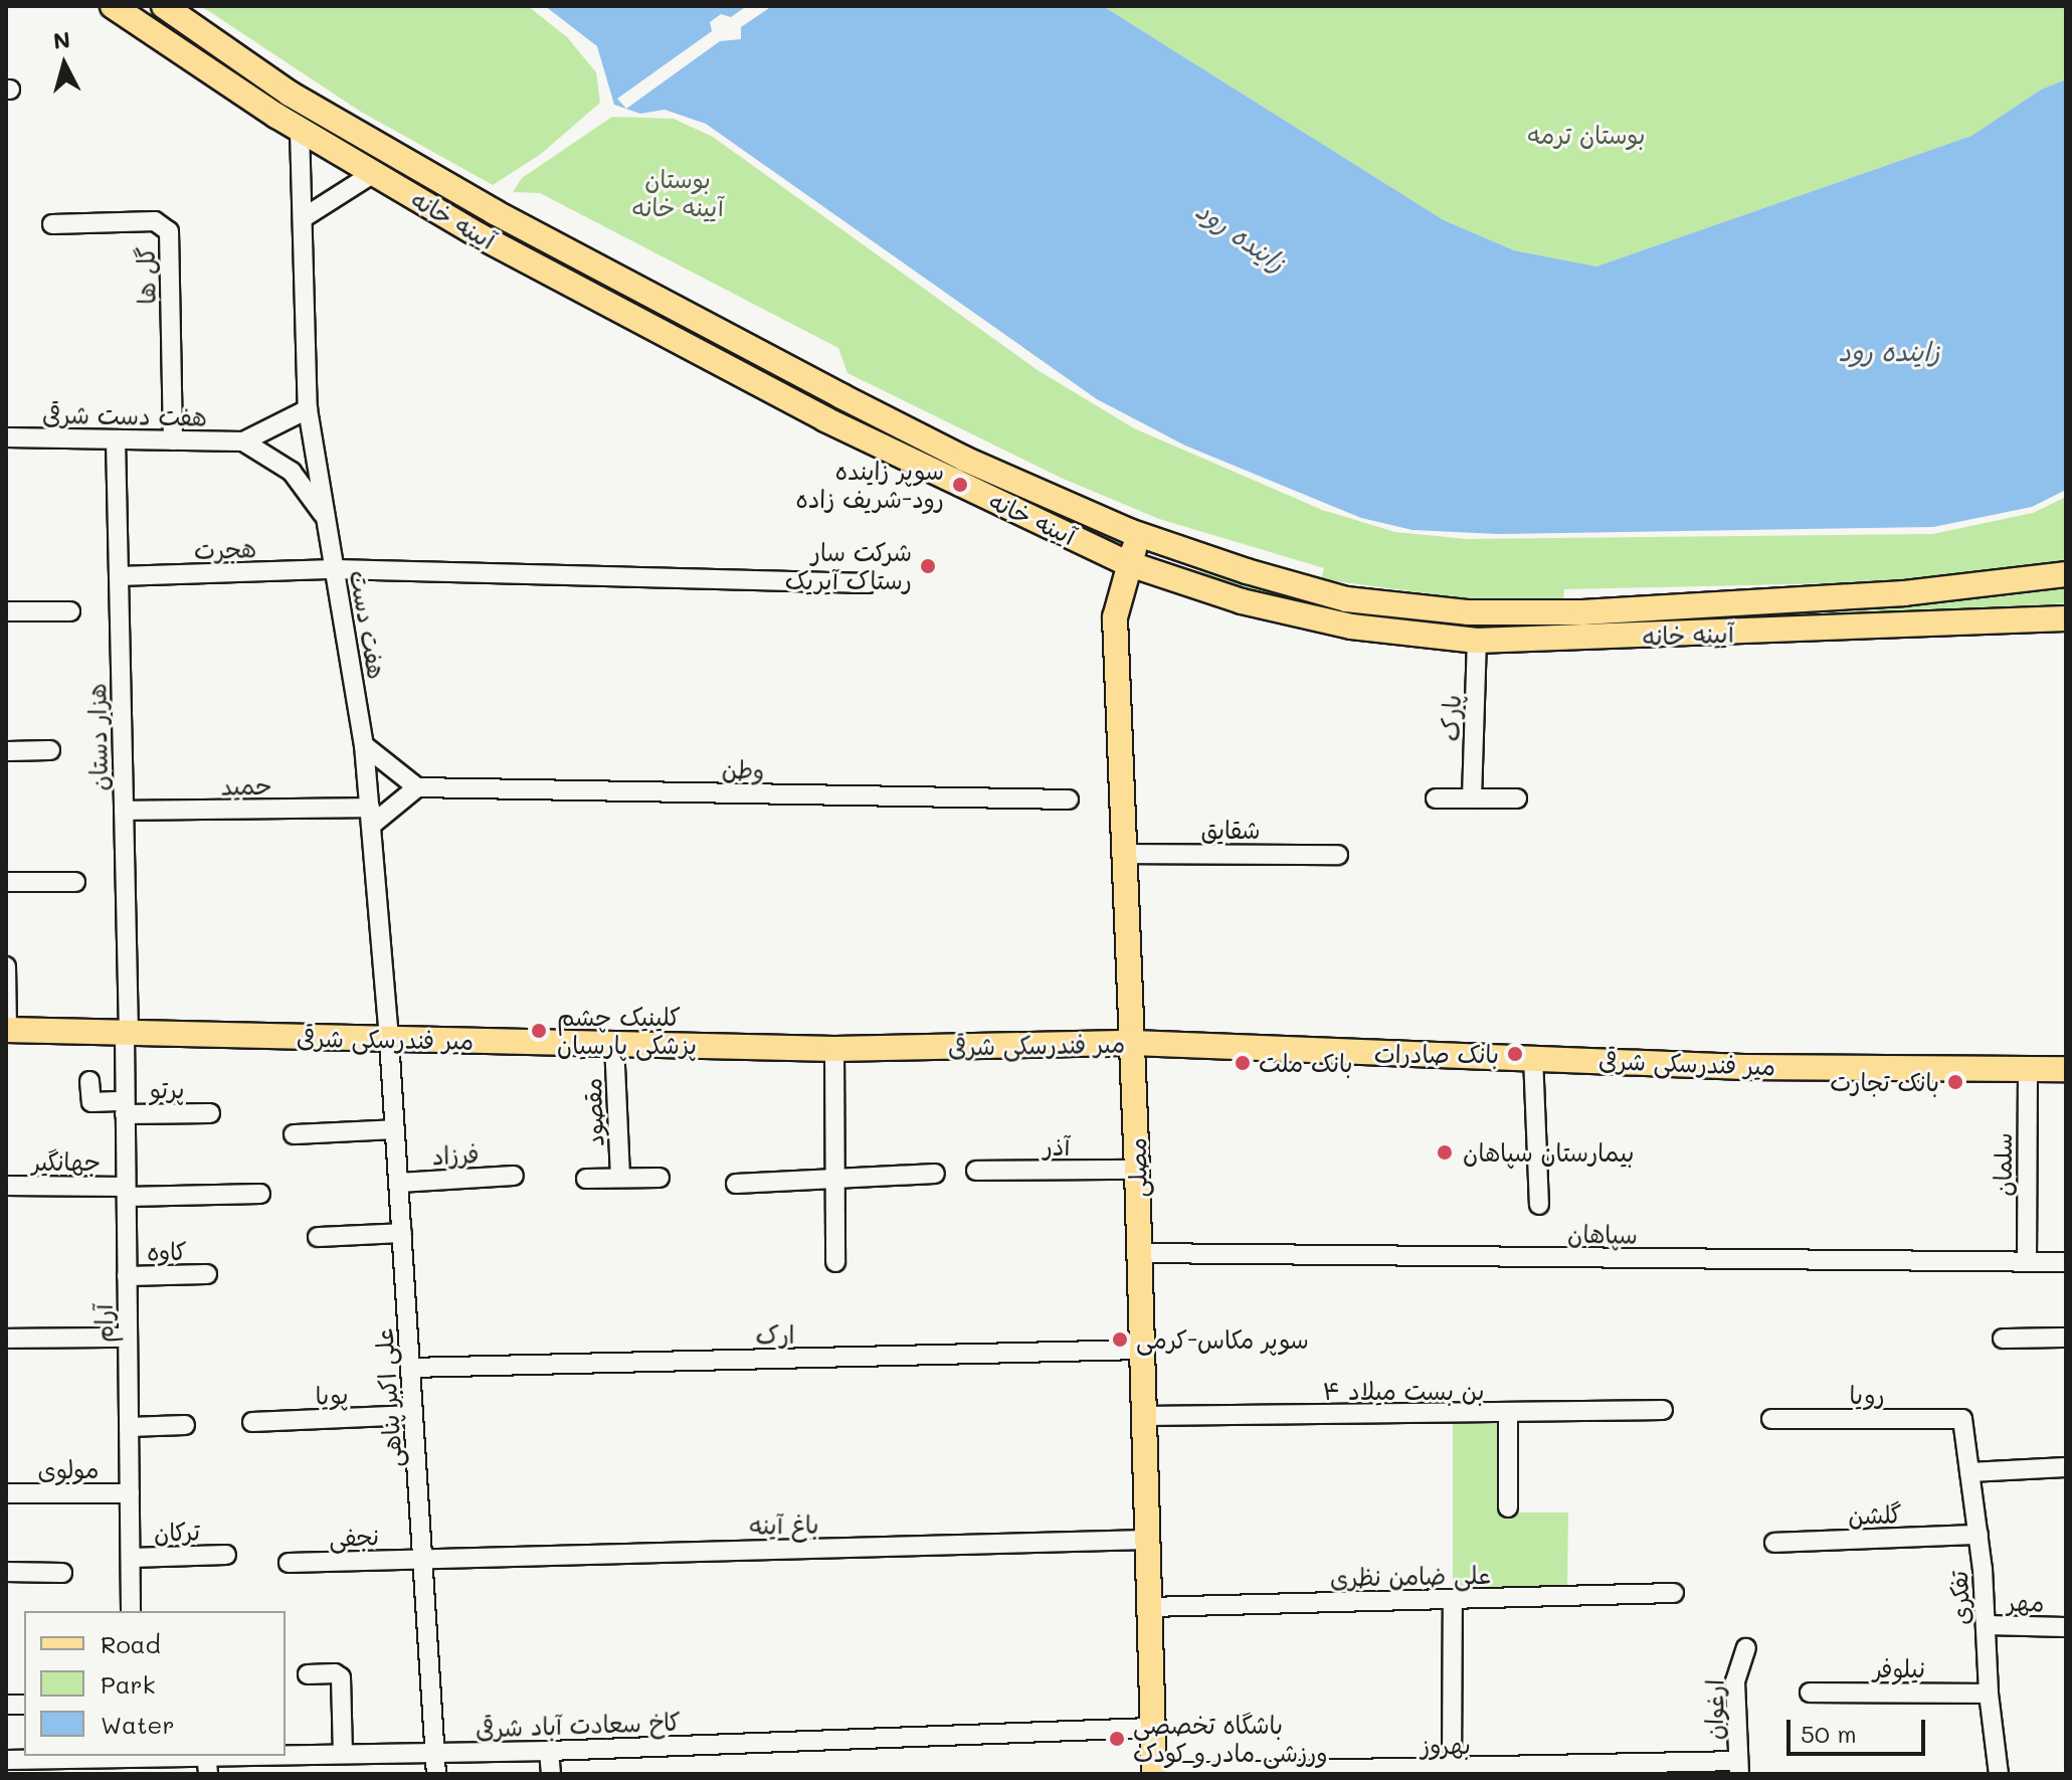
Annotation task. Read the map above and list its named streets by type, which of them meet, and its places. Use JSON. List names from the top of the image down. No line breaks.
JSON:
{"streets":{"main road":["آیینه خانه","میر فندرسکی شرقی","مصلی"],"street":["گل ها","هفت دست شرقی","هجرت","هفت دست","پارک","هزار دستان","وطن","حمید","شقایق","پرتو","مقصود","آذر","فرزاد","جهانگیر","سلمان","سپاهان","کاوه","آرام","ارک","بن بست میلاد ۴","پویا","رویا","علی اکبر پناهی","مولوی","گلشن","باغ آینه","ترکان","نجفی","علی ضامن نظری","تفکری","مهر","نیلوفر","ارغوان","کاخ سعادت آباد شرقی","بهروز"]},"crossings":[["آیینه خانه","هفت دست"],["آیینه خانه","پارک"],["آیینه خانه","مصلی"],["گل ها","هفت دست شرقی"],["هفت دست شرقی","هزار دستان"],["هجرت","هفت دست"],["هجرت","هزار دستان"],["هفت دست","حمید"],["هفت دست","میر فندرسکی شرقی"],["هفت دست","علی اکبر پناهی"],["هزار دستان","حمید"],["هزار دستان","میر فندرسکی شرقی"],["هزار دستان","آرام"],["شقایق","مصلی"],["میر فندرسکی شرقی","مقصود"],["میر فندرسکی شرقی","سلمان"],["میر فندرسکی شرقی","مصلی"],["میر فندرسکی شرقی","آرام"],["میر فندرسکی شرقی","علی اکبر پناهی"],["پرتو","آرام"],["آذر","مصلی"],["فرزاد","علی اکبر پناهی"],["جهانگیر","آرام"],["سلمان","سپاهان"],["مصلی","سپاهان"],["مصلی","ارک"],["مصلی","بن بست میلاد ۴"],["مصلی","باغ آینه"],["مصلی","علی ضامن نظری"],["مصلی","کاخ سعادت آباد شرقی"],["مصلی","بهروز"],["کاوه","آرام"],["آرام","مولوی"],["آرام","ترکان"],["ارک","علی اکبر پناهی"],["پویا","علی اکبر پناهی"],["رویا","تفکری"],["علی اکبر پناهی","باغ آینه"],["علی اکبر پناهی","نجفی"],["علی اکبر پناهی","کاخ سعادت آباد شرقی"],["گلشن","تفکری"],["باغ آینه","نجفی"],["تفکری","مهر"],["تفکری","نیلوفر"],["ارغوان","بهروز"]],"water":["زاینده رود"],"parks":["بوستان ترمه","بوستان آیینه خانه"],"places":["سوپر زاینده رود-شریف زاده","شرکت سار رستاک آیریک","کلینیک چشم پزشکی پارسیان","بانک صادرات","بانک ملت","بانک تجارت","بیمارستان سپاهان","سوپر مکاس-کرمی","باشگاه تخصصی ورزشی مادر و کودک"],"legend":["Road","Park","Water"],"scale_bar":"50 m","north":"top"}
